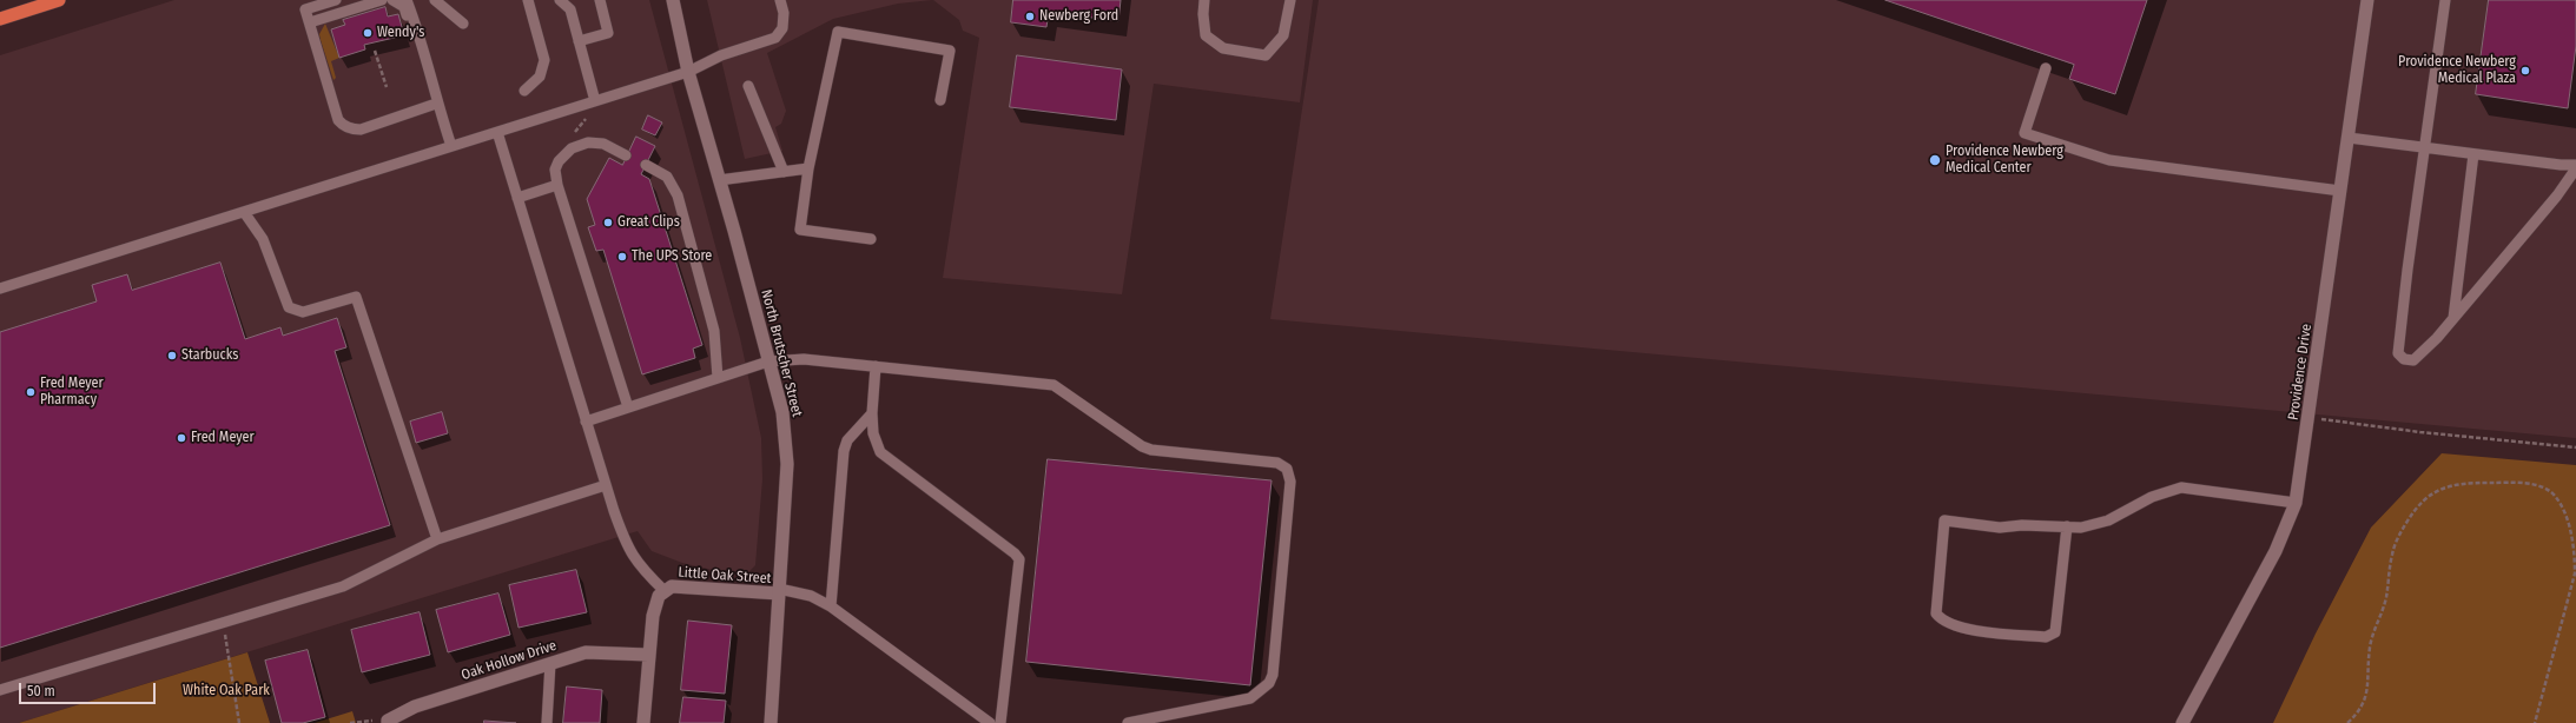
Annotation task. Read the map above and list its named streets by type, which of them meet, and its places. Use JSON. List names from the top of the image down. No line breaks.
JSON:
{"streets":{"street":["North Brutscher Street","Providence Drive","Little Oak Street","Oak Hollow Drive"]},"crossings":[["North Brutscher Street","Little Oak Street"],["Little Oak Street","Oak Hollow Drive"]],"parks":["White Oak Park"],"places":["Newberg Ford","Wendy's","Providence Newberg Medical Plaza","Providence Newberg Medical Center","Great Clips","The UPS Store","Starbucks","Fred Meyer Pharmacy","Fred Meyer"],"scale_bar":"50 m"}
